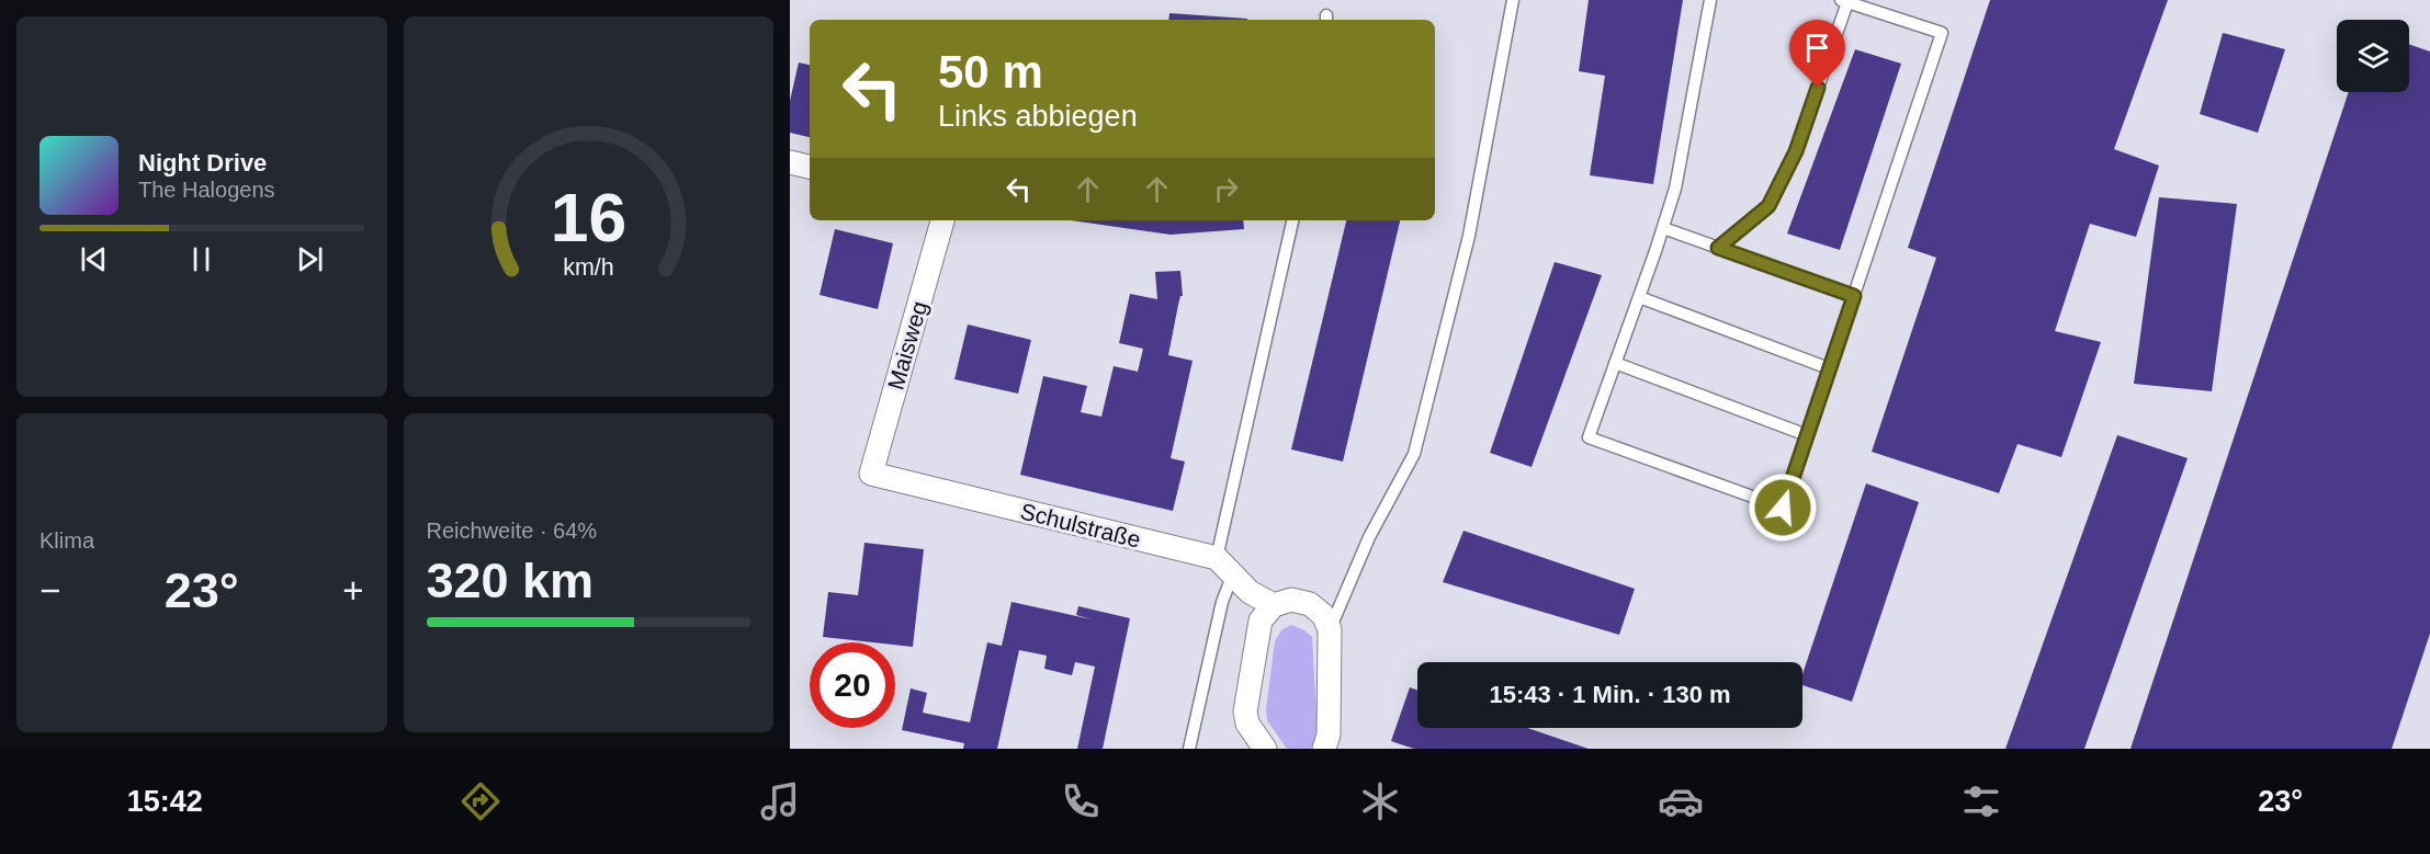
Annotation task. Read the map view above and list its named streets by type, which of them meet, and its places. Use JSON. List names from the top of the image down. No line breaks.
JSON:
{"streets":{"street":["Maisweg","Schulstraße"]},"crossings":[["Maisweg","Schulstraße"]],"page":{"turn":["50 m","Links abbiegen"],"song":["Night Drive","The Halogens"],"tile":["Klima",["Reichweite · 64%","320 km"]],"heat":["−","23°","+"],"limit":"20","trip":"15:43 · 1 Min. · 130 m","tabs":["15:42","23°"],"gauge":["16","km/h"]}}
